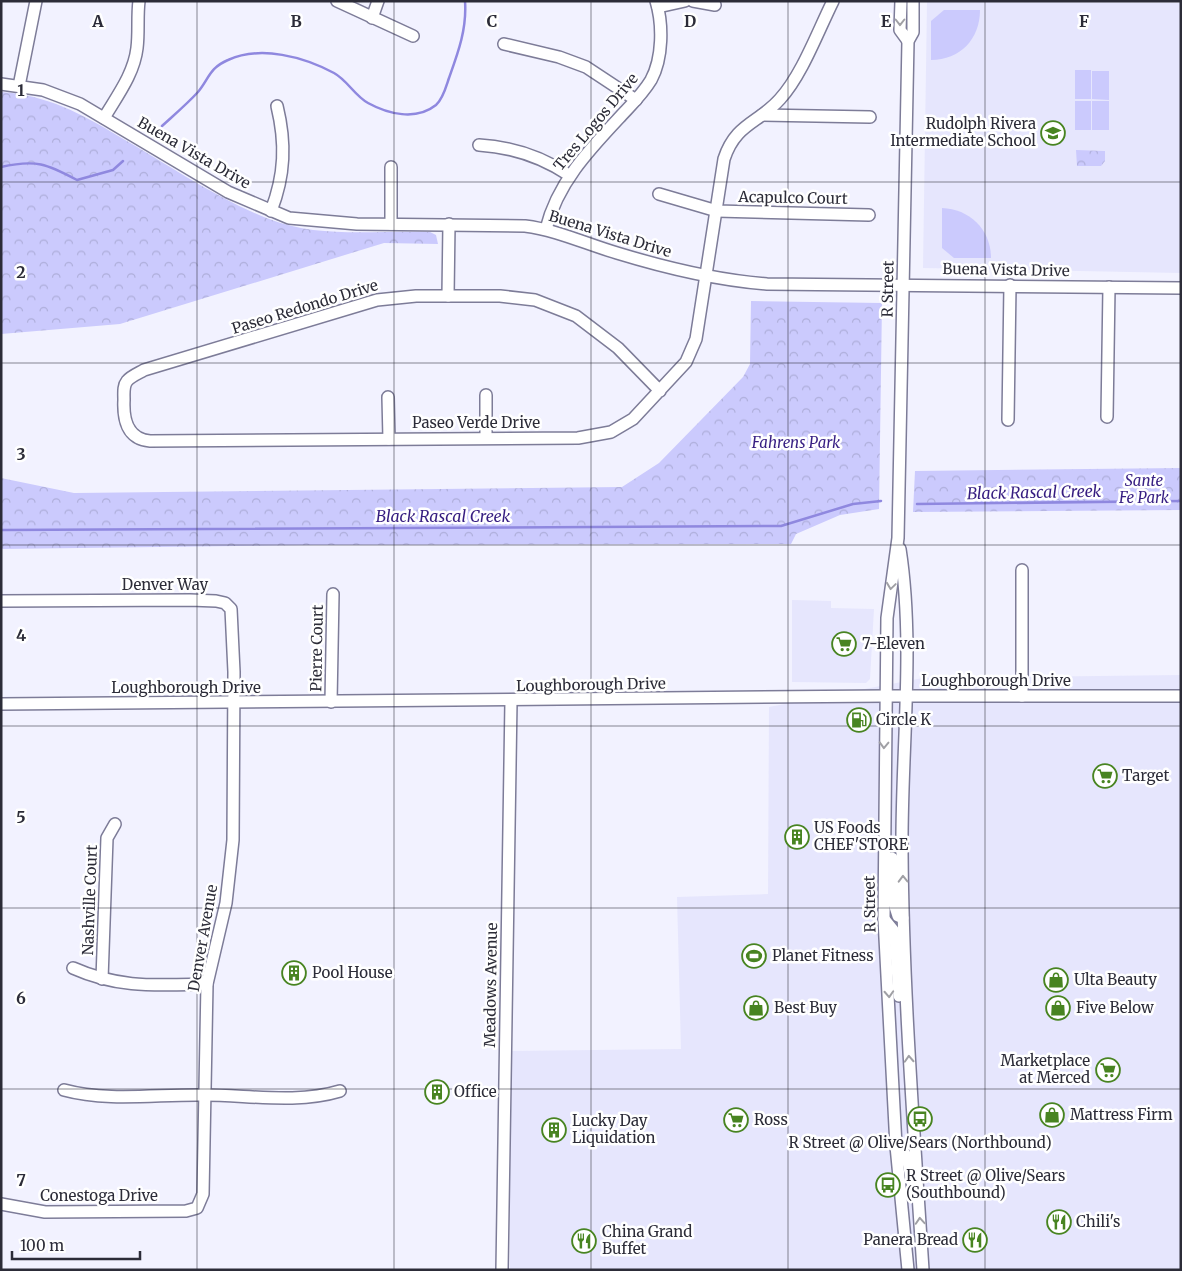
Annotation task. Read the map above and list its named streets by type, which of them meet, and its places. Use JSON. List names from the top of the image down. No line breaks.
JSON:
{"streets":{"street":["Tres Logos Drive","Buena Vista Drive","Acapulco Court","R Street","Paseo Redondo Drive","Paseo Verde Drive","Denver Way","Pierre Court","Loughborough Drive","Nashville Court","Denver Avenue","Meadows Avenue","Conestoga Drive"]},"crossings":[["Tres Logos Drive","Buena Vista Drive"],["Buena Vista Drive","R Street"],["Buena Vista Drive","Paseo Verde Drive"],["Acapulco Court","Paseo Verde Drive"],["R Street","Loughborough Drive"],["Paseo Redondo Drive","Paseo Verde Drive"],["Denver Way","Loughborough Drive"],["Denver Way","Denver Avenue"],["Pierre Court","Loughborough Drive"],["Loughborough Drive","Denver Avenue"],["Loughborough Drive","Meadows Avenue"],["Denver Avenue","Conestoga Drive"]],"water":["Black Rascal Creek"],"parks":["Fahrens Park","Sante Fe Park"],"places":{"school or university":["Rudolph Rivera Intermediate School"],"supermarket":["7-Eleven","Target","Marketplace at Merced","Ross"],"fuel station":["Circle K"],"building":["US Foods CHEF'STORE","Pool House","Office","Lucky Day Liquidation"],"sports":["Planet Fitness"],"shop":["Ulta Beauty","Best Buy","Five Below","Mattress Firm"],"bus stop":["R Street @ Olive/Sears (Northbound)","R Street @ Olive/Sears (Southbound)"],"restaurant":["Chili's","Panera Bread","China Grand Buffet"]},"scale_bar":"100 m","grid":{"columns":["A","B","C","D","E","F"],"rows":["1","2","3","4","5","6","7"]}}
